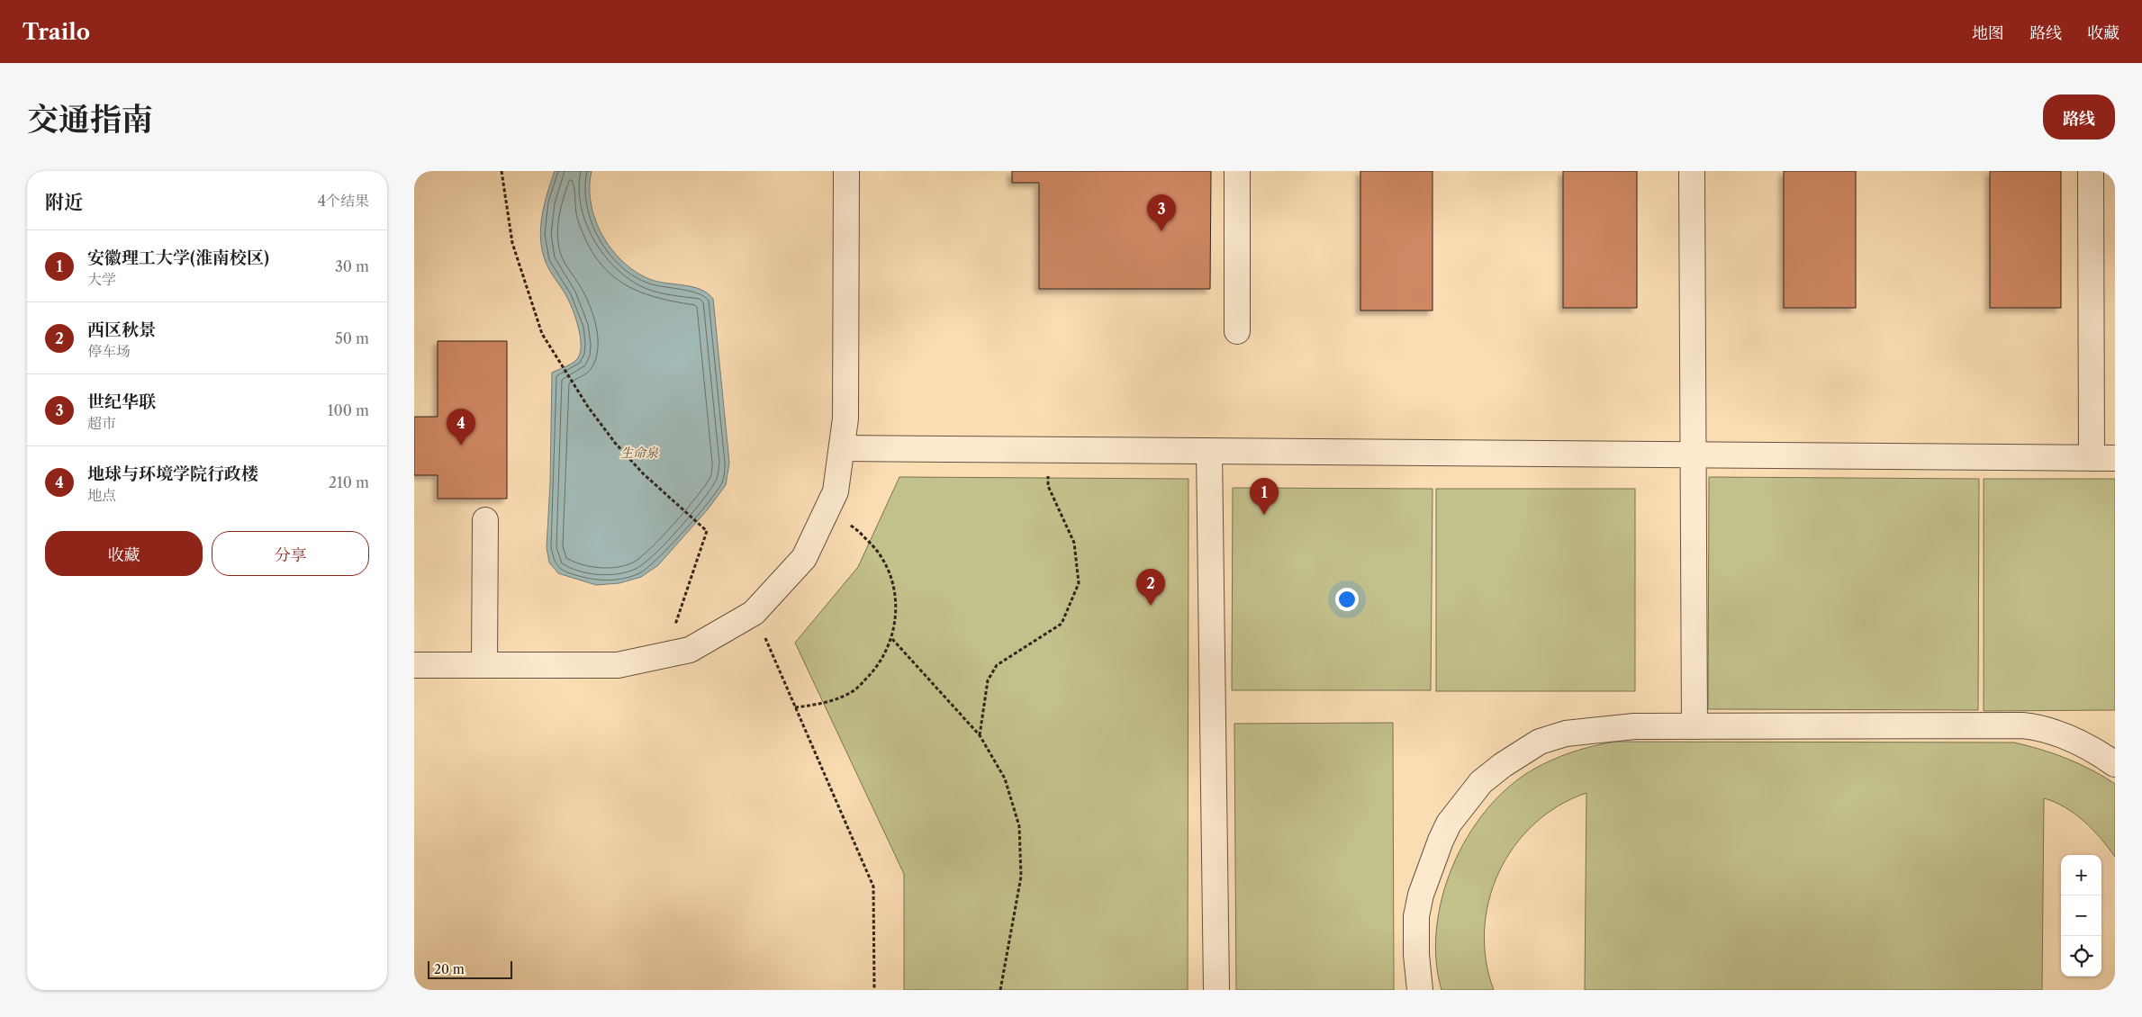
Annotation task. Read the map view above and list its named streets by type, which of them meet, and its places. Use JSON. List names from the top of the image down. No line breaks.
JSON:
{"water":["生命泉"],"scale_bar":"20 m","page":{"header":"Trailo","nav":["地图","路线","收藏"],"title":"交通指南","buttons":["路线",["收藏","分享"]],"heading":["附近","4个结果"],"pins":["3","4","1","2"],"list":[{"mark":"1","name":"安徽理工大学(淮南校区)","note":"大学","value":"30 m"},{"mark":"2","name":"西区秋景","note":"停车场","value":"50 m"},{"mark":"3","name":"世纪华联","note":"超市","value":"100 m"},{"mark":"4","name":"地球与环境学院行政楼","note":"地点","value":"210 m"}],"map_buttons":["+","−"],"scale":"20 m"}}
